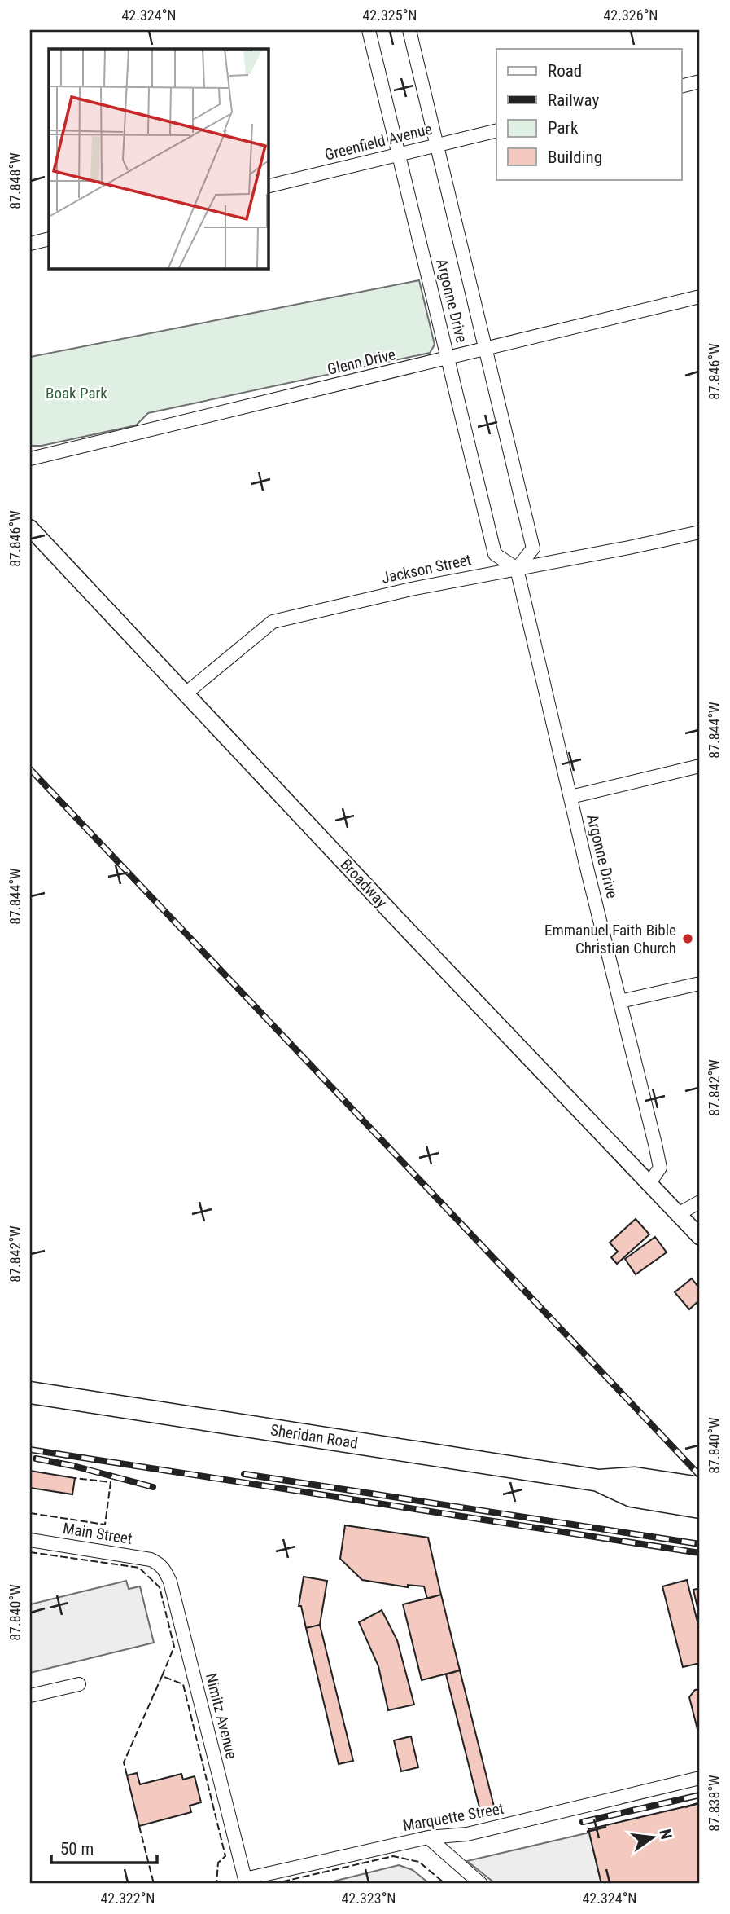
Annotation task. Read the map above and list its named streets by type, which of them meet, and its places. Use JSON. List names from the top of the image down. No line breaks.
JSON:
{"streets":{"highway":["Sheridan Road"],"street":["Greenfield Avenue","Argonne Drive","Glenn Drive","Jackson Street","Broadway","Main Street","Nimitz Avenue","Marquette Street"]},"crossings":[["Greenfield Avenue","Argonne Drive"],["Argonne Drive","Glenn Drive"],["Argonne Drive","Jackson Street"],["Argonne Drive","Broadway"],["Jackson Street","Broadway"],["Main Street","Nimitz Avenue"],["Nimitz Avenue","Marquette Street"]],"parks":["Boak Park"],"places":["Emmanuel Faith Bible Christian Church"],"legend":["Road","Railway","Park","Building"],"scale_bar":"50 m","north":"right","coordinates":["42.324°N","42.325°N","42.326°N","87.848°W","87.846°W","87.844°W","87.842°W","87.840°W","87.838°W","42.322°N","42.323°N"]}
